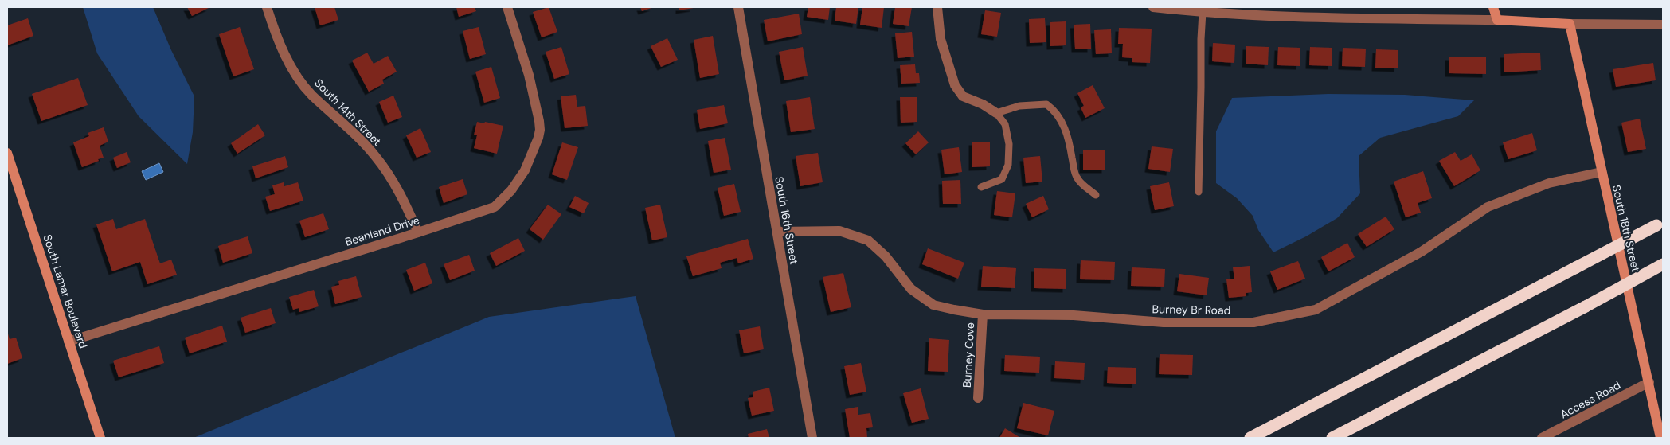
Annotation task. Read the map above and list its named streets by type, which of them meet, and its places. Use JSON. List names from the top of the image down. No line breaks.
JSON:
{"streets":{"street":["South 14th Street","South 16th Street","South 18th Street","Beanland Drive","South Lamar Boulevard","Burney Br Road","Burney Cove","Access Road"]},"crossings":[["South 14th Street","Beanland Drive"],["South 16th Street","Burney Br Road"],["South 18th Street","Burney Br Road"],["South 18th Street","Access Road"],["Beanland Drive","South Lamar Boulevard"],["Burney Br Road","Burney Cove"]]}
